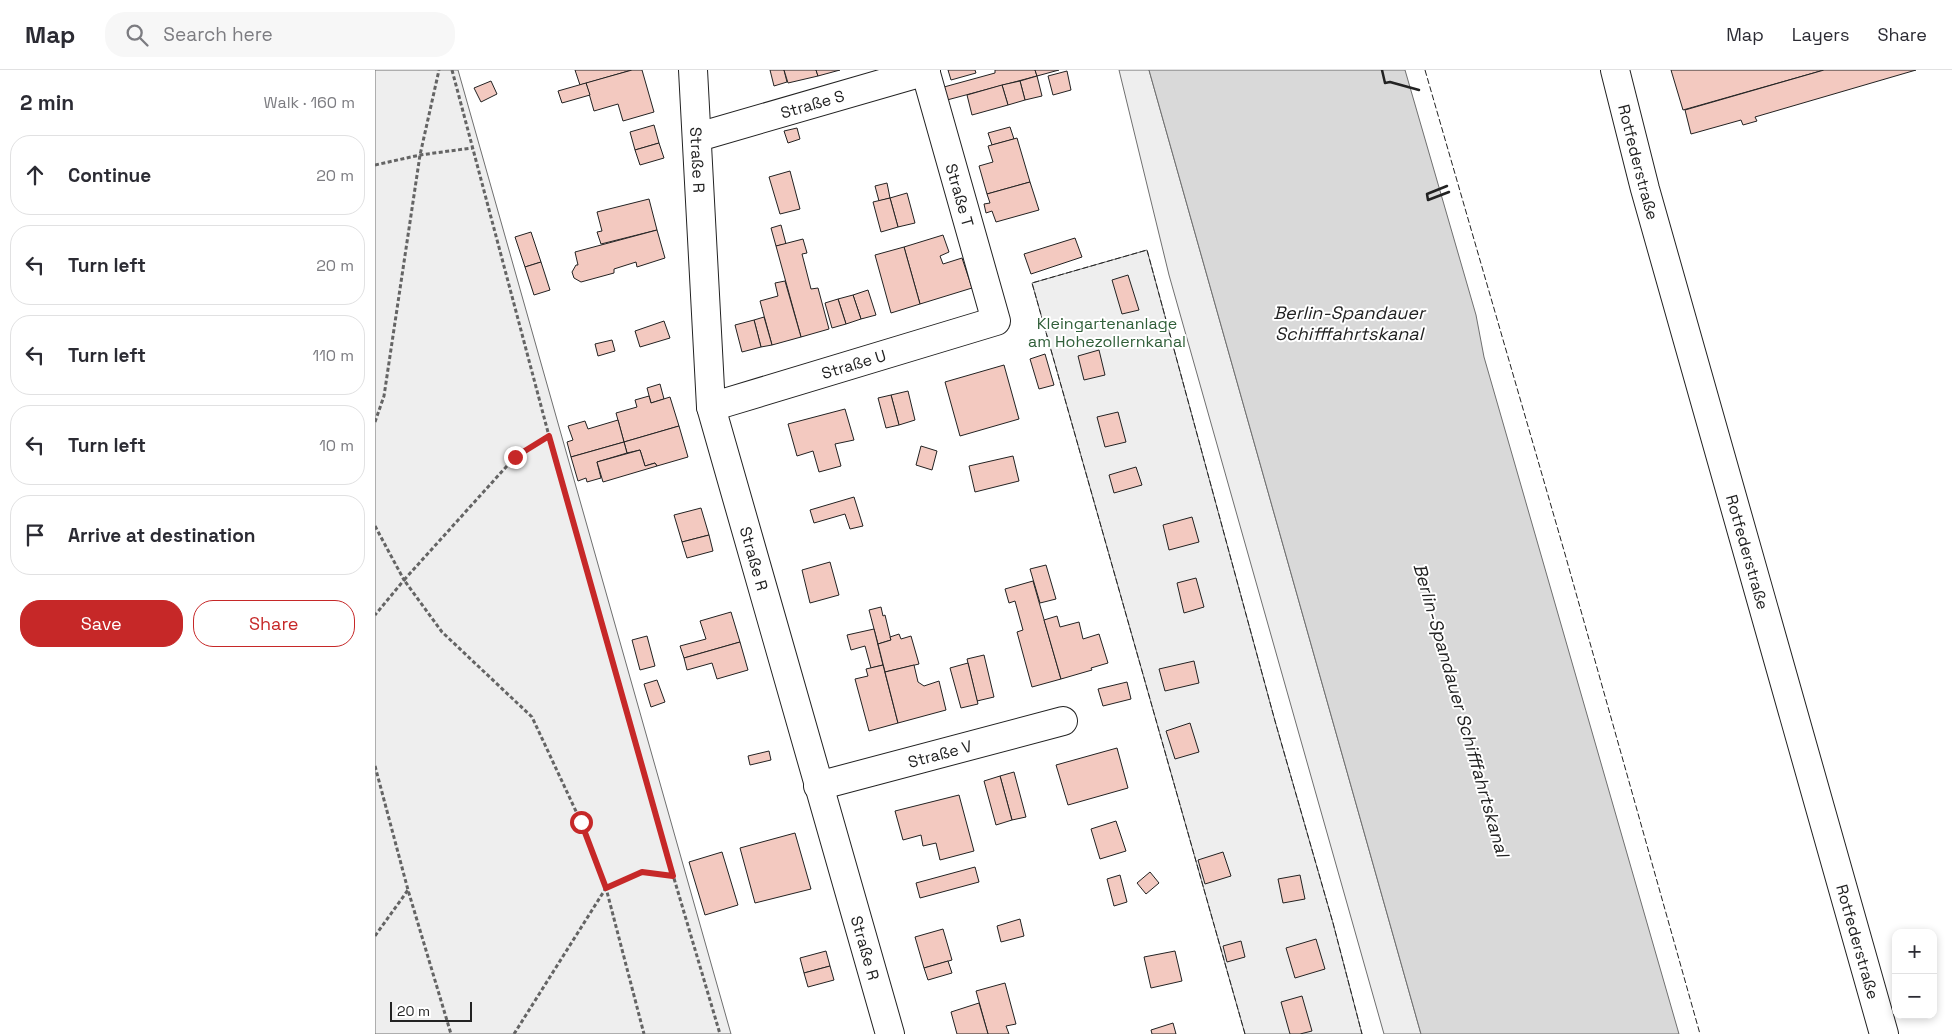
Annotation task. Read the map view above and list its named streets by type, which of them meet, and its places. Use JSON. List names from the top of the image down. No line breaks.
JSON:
{"streets":{"lane":["Straße S","Straße R","Rotfederstraße","Straße T","Straße U","Straße V"]},"crossings":[["Straße S","Straße R"],["Straße S","Straße T"],["Straße R","Straße U"],["Straße R","Straße V"],["Straße T","Straße U"]],"water":["Berlin-Spandauer Schifffahrtskanal"],"parks":["Kleingartenanlage am Hohezollernkanal"],"scale_bar":"20 m","page":{"header":"Map","search":"Search here","nav":["Map","Layers","Share"],"heading":["2 min","Walk · 160 m"],"list":[["Continue","20 m"],["Turn left","20 m"],["Turn left","110 m"],["Turn left","10 m"],"Arrive at destination"],"buttons":["Save","Share"],"map_buttons":["+","−"],"scale":"20 m"}}
